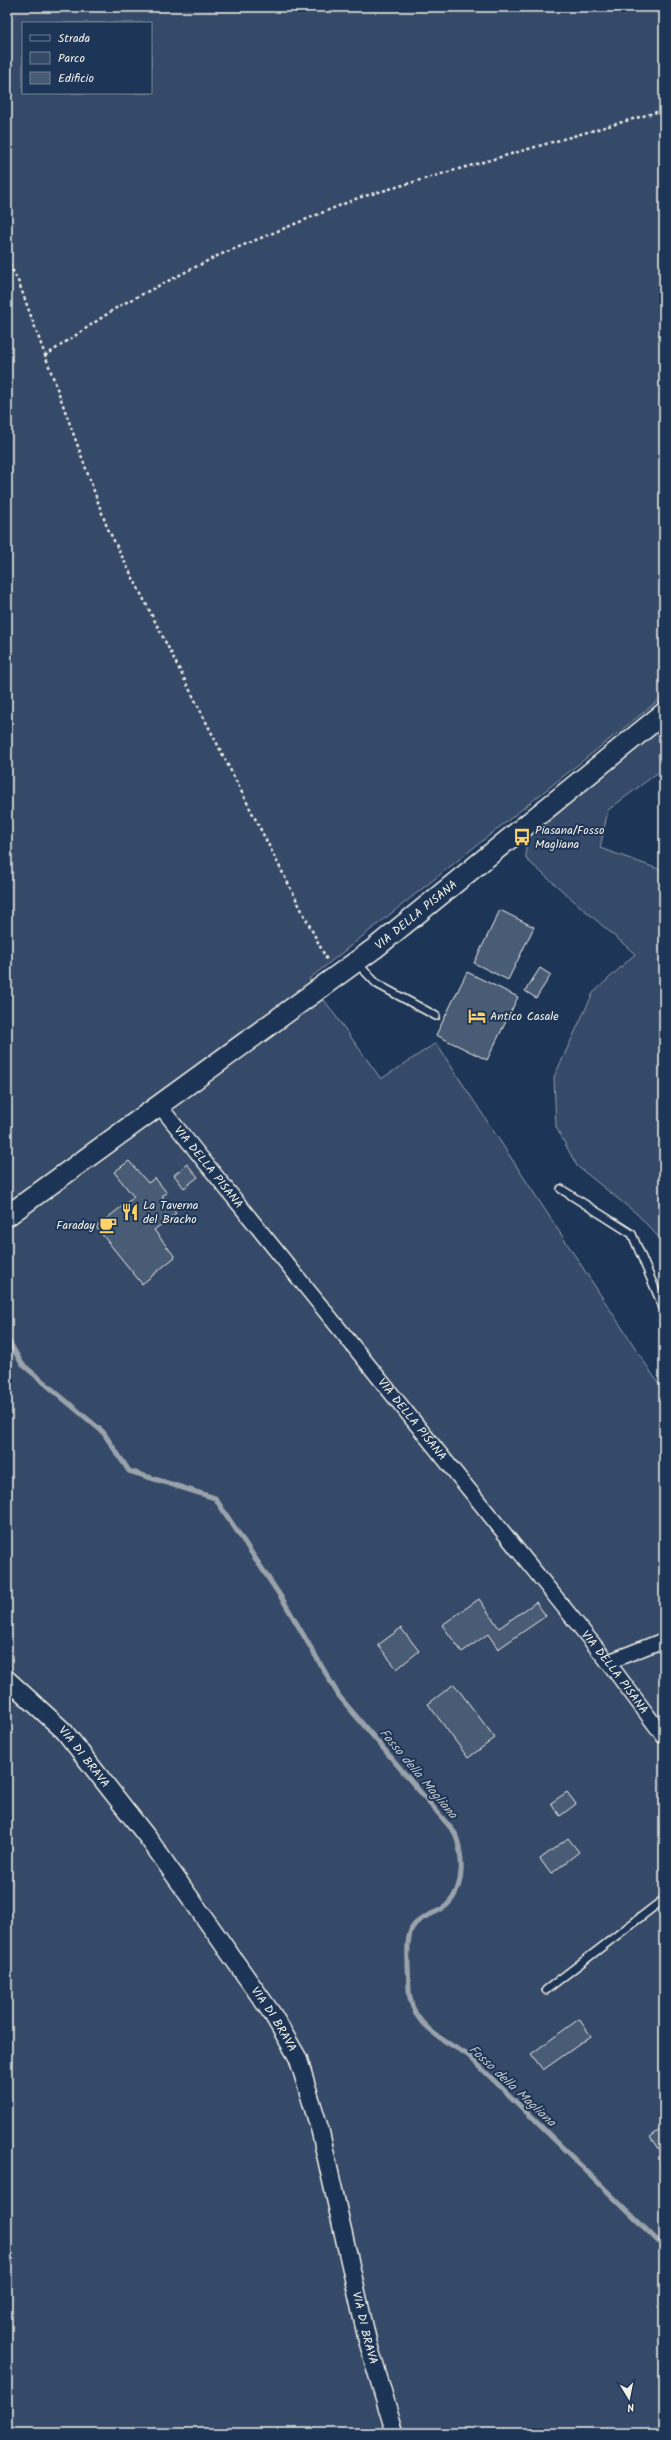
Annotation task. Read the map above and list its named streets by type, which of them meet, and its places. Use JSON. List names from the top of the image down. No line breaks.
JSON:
{"streets":{"main road":["VIA DELLA PISANA"],"street":["VIA DI BRAVA"]},"water":["Fosso della Magliana"],"places":{"bus stop":["Piasana/Fosso Magliana"],"hotel":["Antico Casale"],"restaurant":["La Taverna del Bracho"],"cafe":["Faraday"]},"legend":["Strada","Parco","Edificio"],"north":"bottom"}
